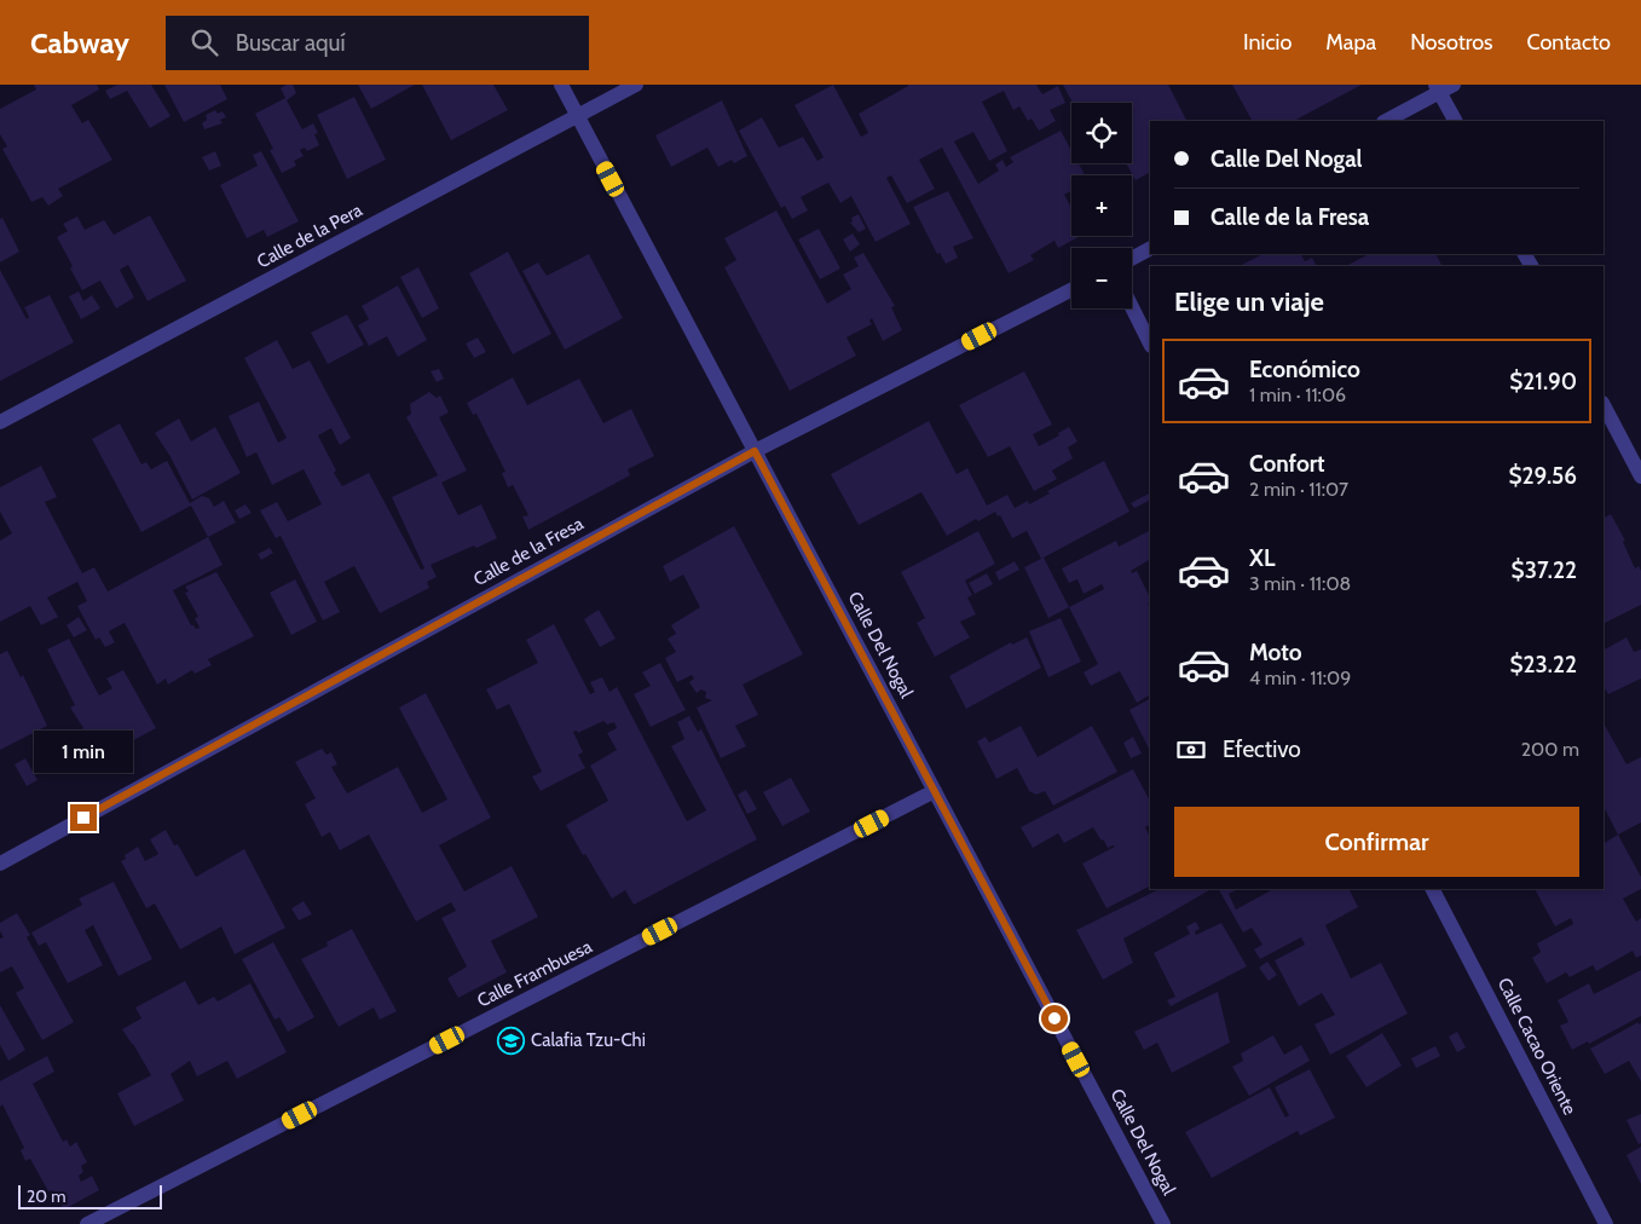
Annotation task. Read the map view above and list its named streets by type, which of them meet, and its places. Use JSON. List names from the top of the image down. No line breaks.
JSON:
{"streets":{"street":["Calle de la Pera","Calle de la Fresa","Calle Del Nogal","Calle Frambuesa","Calle Cacao Oriente"]},"crossings":[["Calle de la Pera","Calle Del Nogal"],["Calle de la Fresa","Calle Del Nogal"],["Calle Del Nogal","Calle Frambuesa"]],"places":{"school or university":["Calafia Tzu-Chi"]},"scale_bar":"20 m","page":{"header":"Cabway","search":"Buscar aquí","nav":["Inicio","Mapa","Nosotros","Contacto"],"map_buttons":["+","−"],"banner":["Calle Del Nogal","Calle de la Fresa"],"heading":"Elige un viaje","list":[{"name":"Económico","note":"1 min · 11:06","value":"$21.90"},{"name":"Confort","note":"2 min · 11:07","value":"$29.56"},{"name":"XL","note":"3 min · 11:08","value":"$37.22"},{"name":"Moto","note":"4 min · 11:09","value":"$23.22"}],"pay":["Efectivo","200 m"],"bubble":"1 min","buttons":"Confirmar","scale":"20 m"}}
